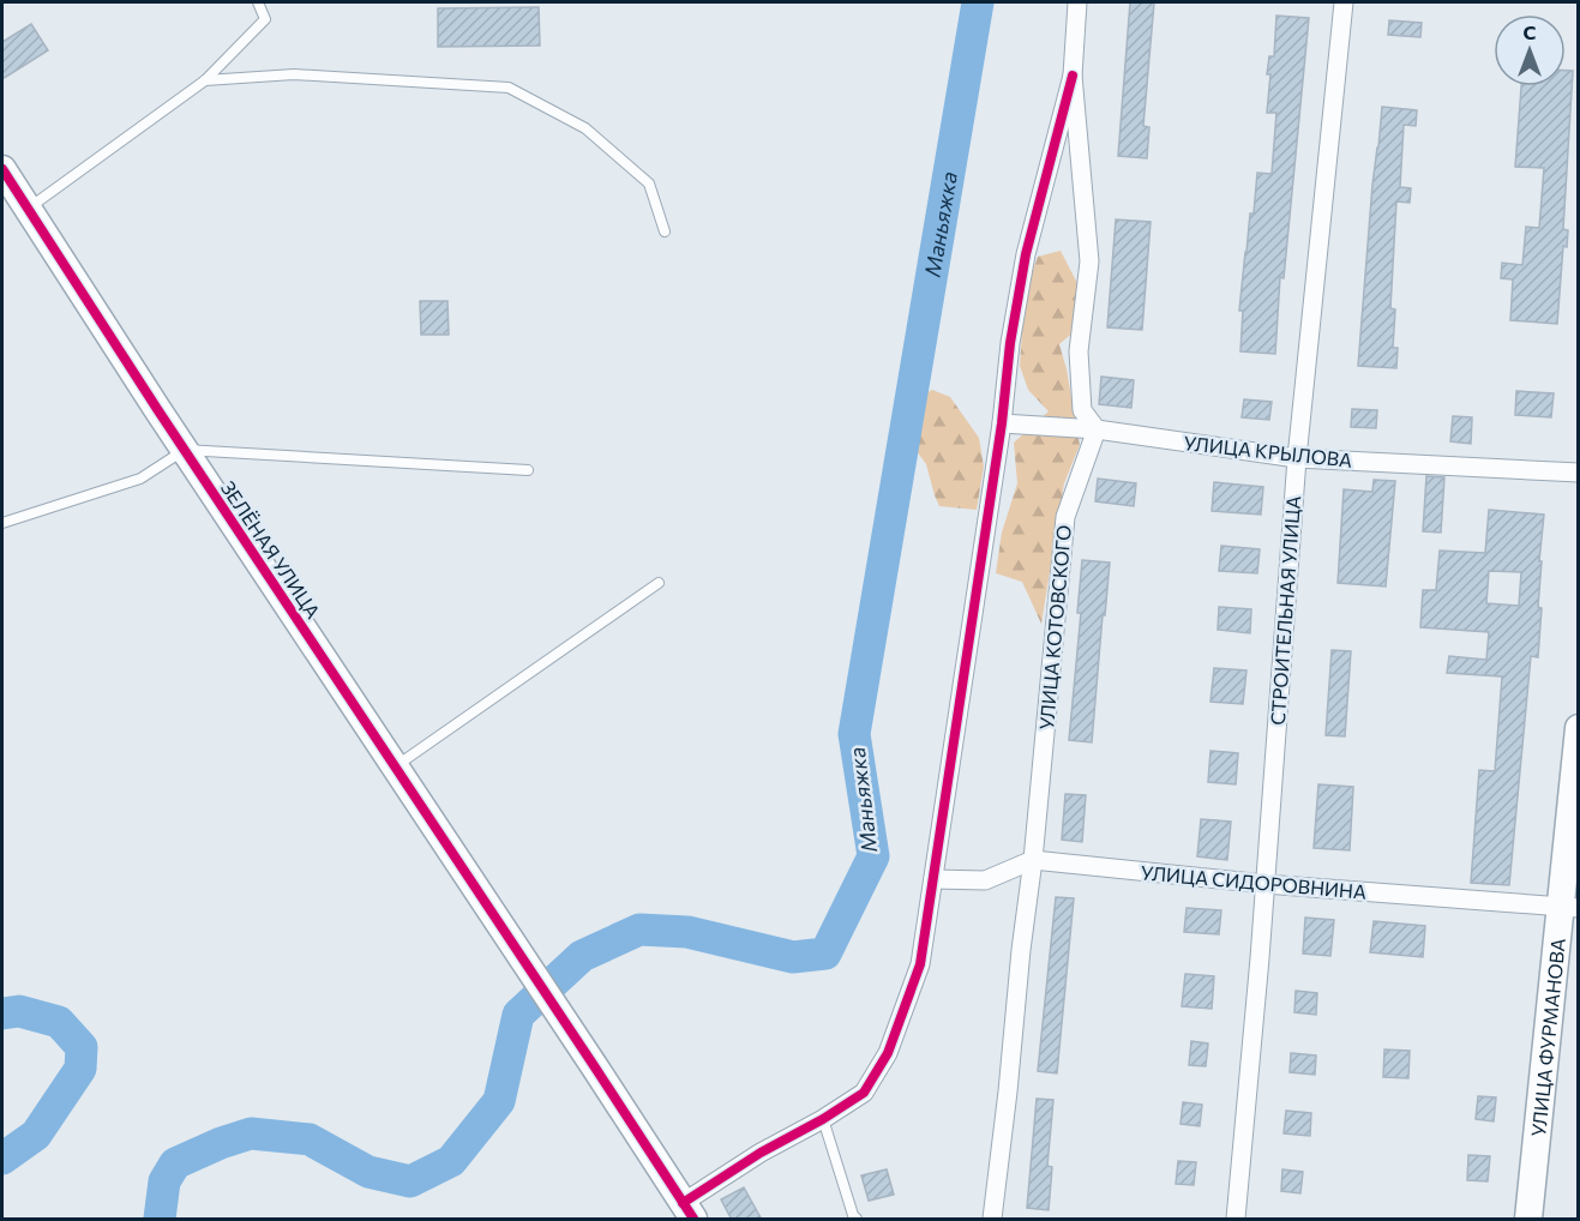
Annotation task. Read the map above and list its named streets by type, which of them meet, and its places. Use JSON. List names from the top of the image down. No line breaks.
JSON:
{"streets":{"street":["УЛИЦА КРЫЛОВА","ЗЕЛЁНАЯ УЛИЦА","СТРОИТЕЛЬНАЯ УЛИЦА","УЛИЦА КОТОВСКОГО","УЛИЦА СИДОРОВНИНА","УЛИЦА ФУРМАНОВА"]},"crossings":[["УЛИЦА КРЫЛОВА","СТРОИТЕЛЬНАЯ УЛИЦА"],["УЛИЦА КРЫЛОВА","УЛИЦА КОТОВСКОГО"],["СТРОИТЕЛЬНАЯ УЛИЦА","УЛИЦА СИДОРОВНИНА"],["УЛИЦА КОТОВСКОГО","УЛИЦА СИДОРОВНИНА"],["УЛИЦА СИДОРОВНИНА","УЛИЦА ФУРМАНОВА"]],"water":["Маньяжка"],"north":"top"}
